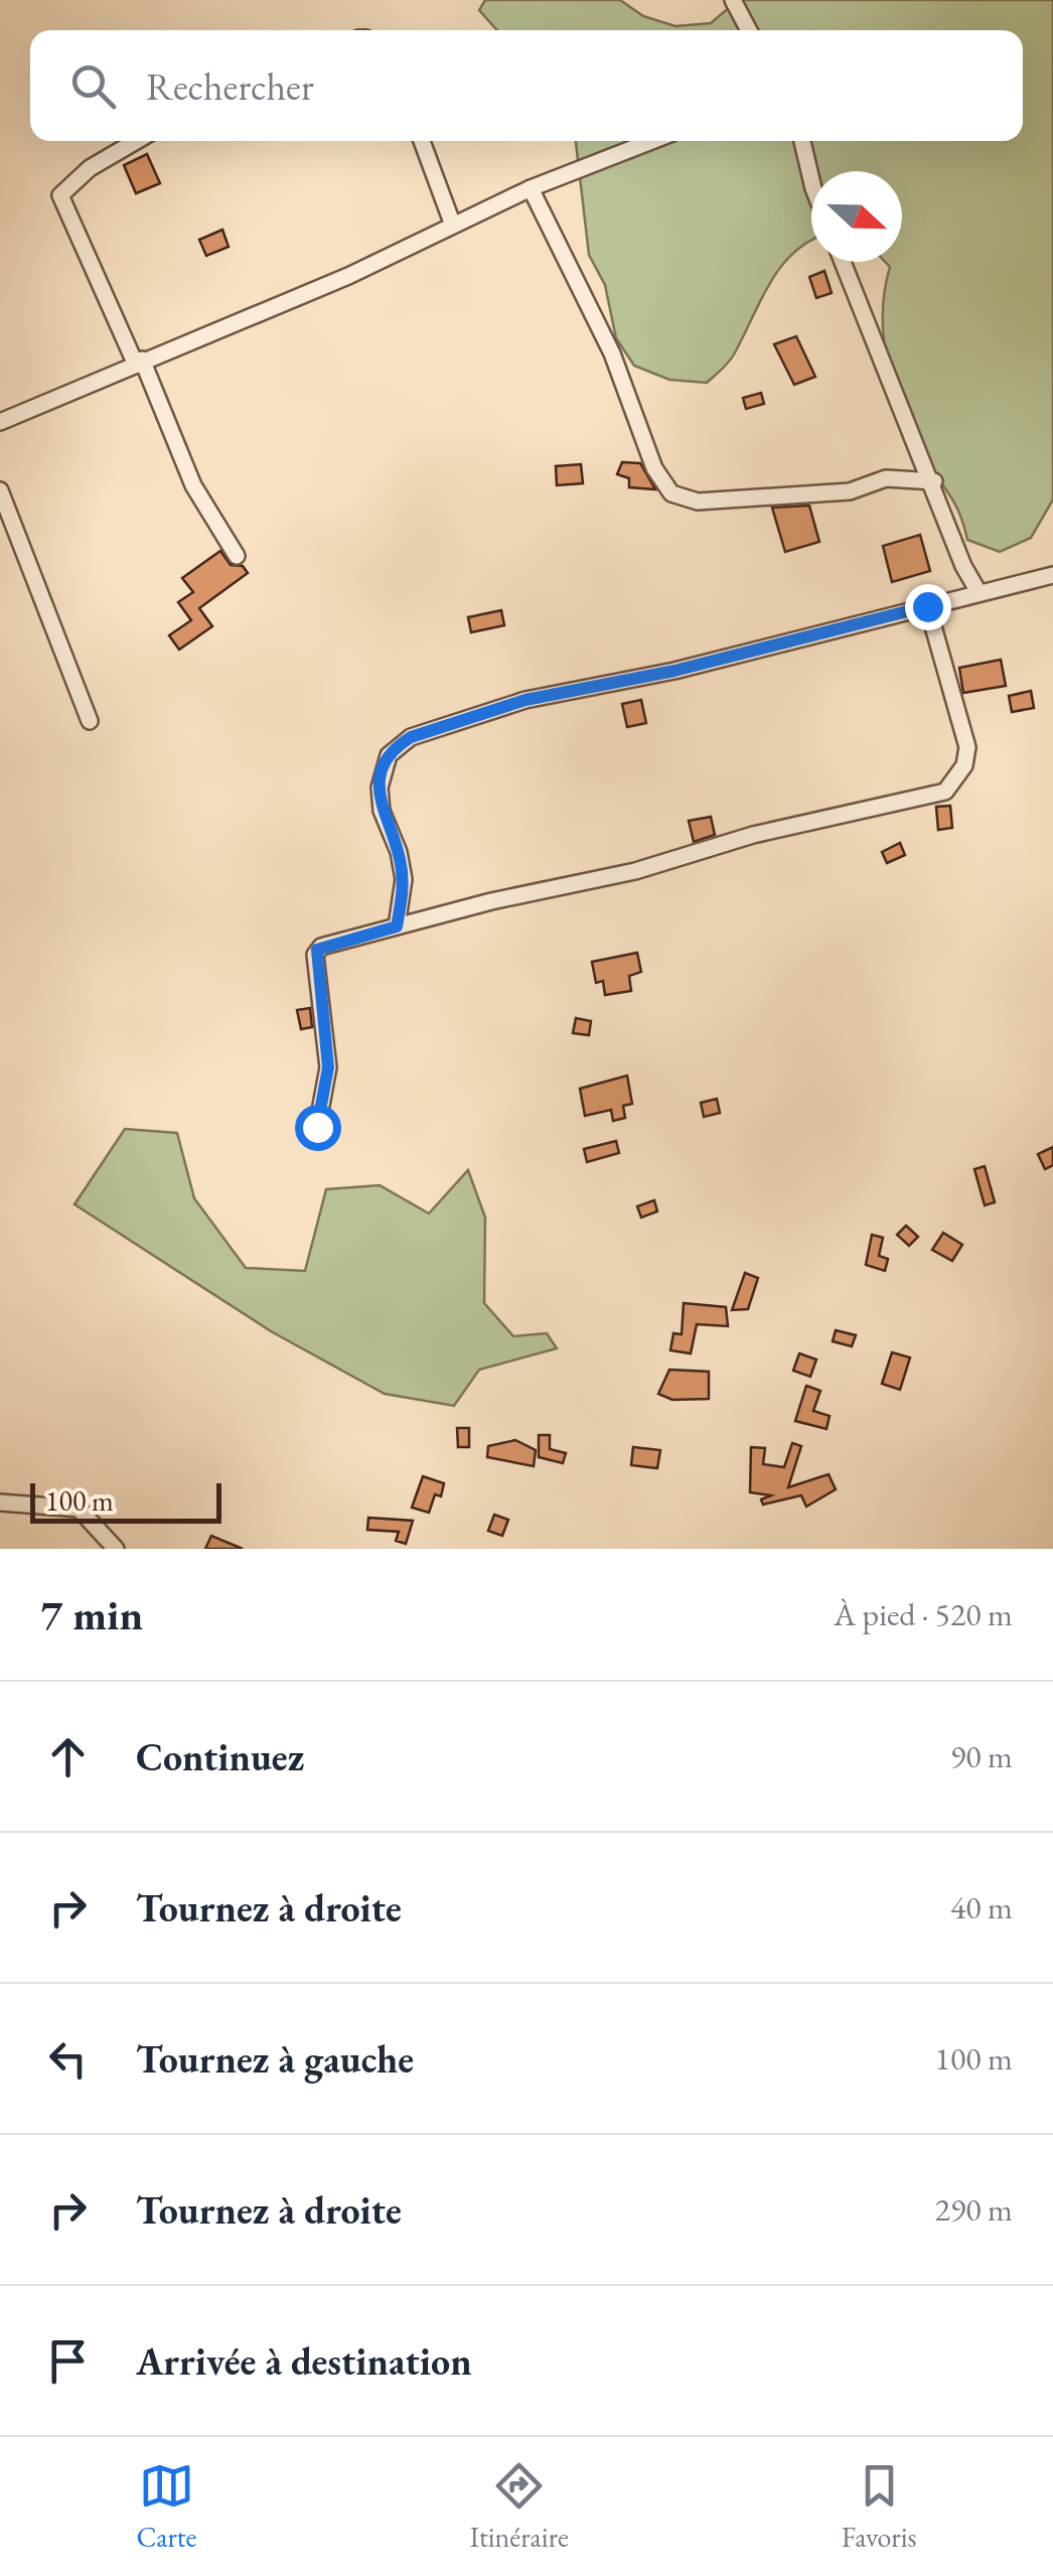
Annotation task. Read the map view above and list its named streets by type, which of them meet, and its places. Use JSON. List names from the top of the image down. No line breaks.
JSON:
{"scale_bar":"100 m","north":"right","page":{"search":"Rechercher","scale":"100 m","heading":["7 min","À pied · 520 m"],"list":[["Continuez","90 m"],["Tournez à droite","40 m"],["Tournez à gauche","100 m"],["Tournez à droite","290 m"],"Arrivée à destination"],"nav":["Carte","Itinéraire","Favoris"]}}
